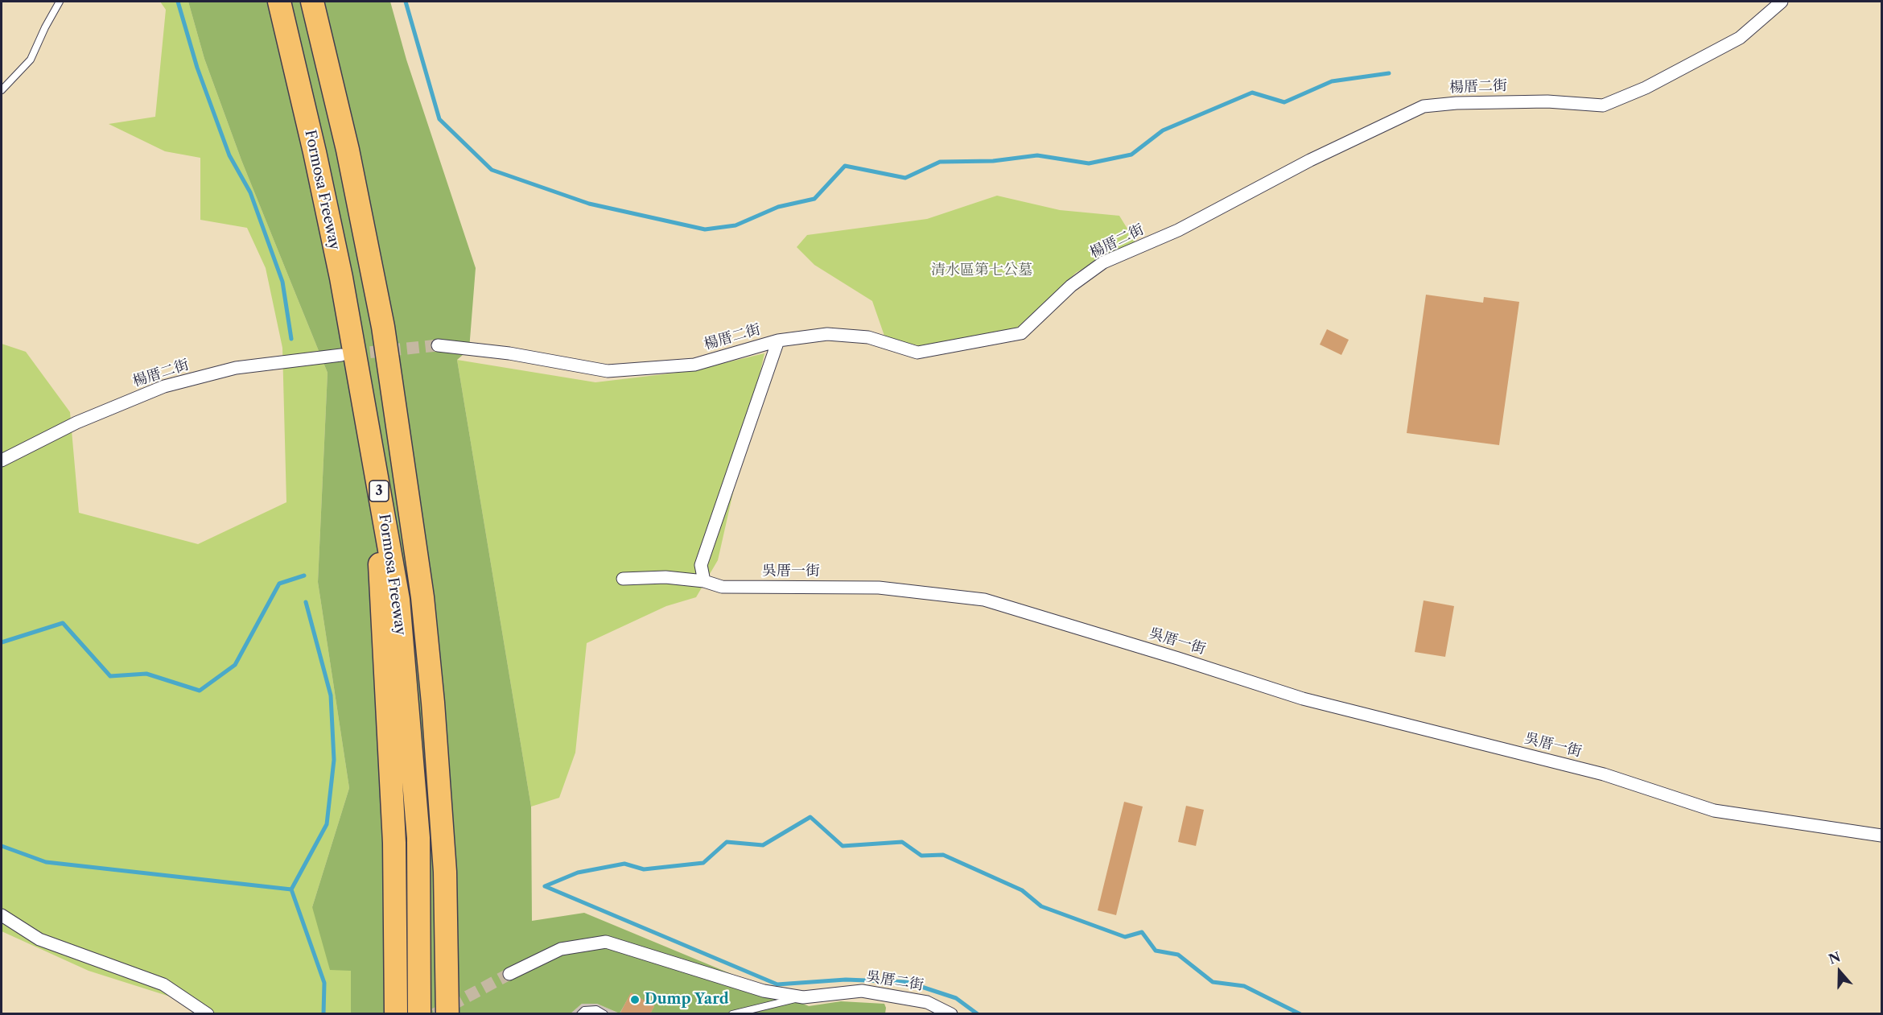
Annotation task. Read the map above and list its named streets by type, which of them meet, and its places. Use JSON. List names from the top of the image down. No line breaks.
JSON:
{"streets":{"highway":["Formosa Freeway","3"],"street":["楊厝二街","吳厝一街","吳厝二街"]},"parks":["清水區第七公墓"],"places":["Dump Yard"],"north":"top"}
